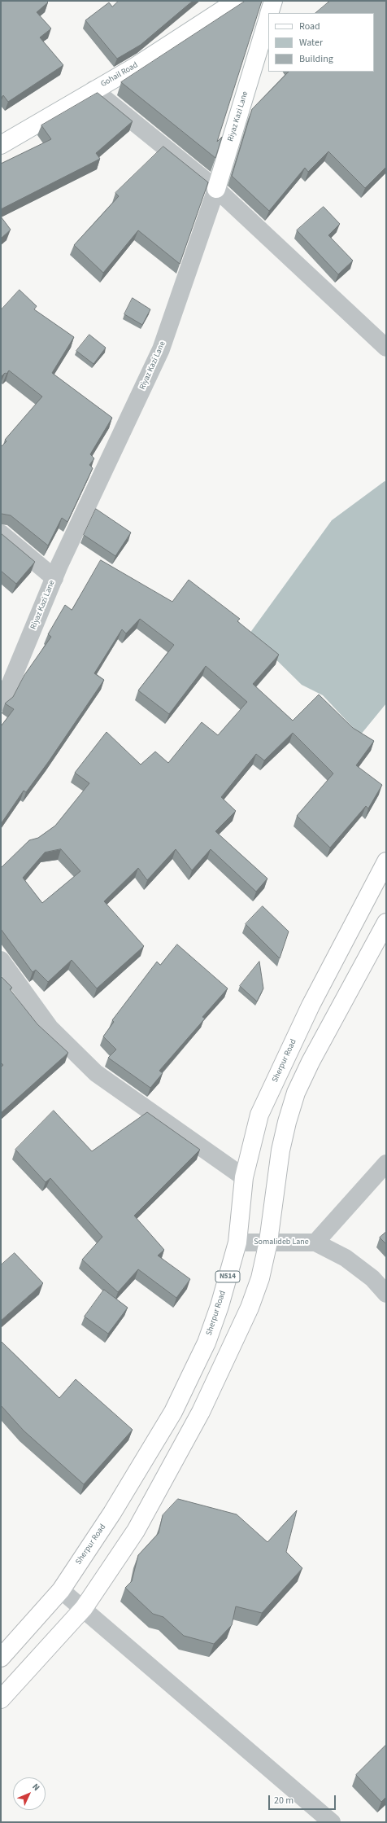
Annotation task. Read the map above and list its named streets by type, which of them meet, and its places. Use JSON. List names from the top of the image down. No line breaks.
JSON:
{"streets":{"main road":["Gohail Road","Riyaz Kazi Lane","Sherpur Road","N514"],"street":["Somalideb Lane"]},"crossings":[["Sherpur Road","Somalideb Lane"]],"legend":["Road","Water","Building"],"scale_bar":"20 m","north":"top right"}
